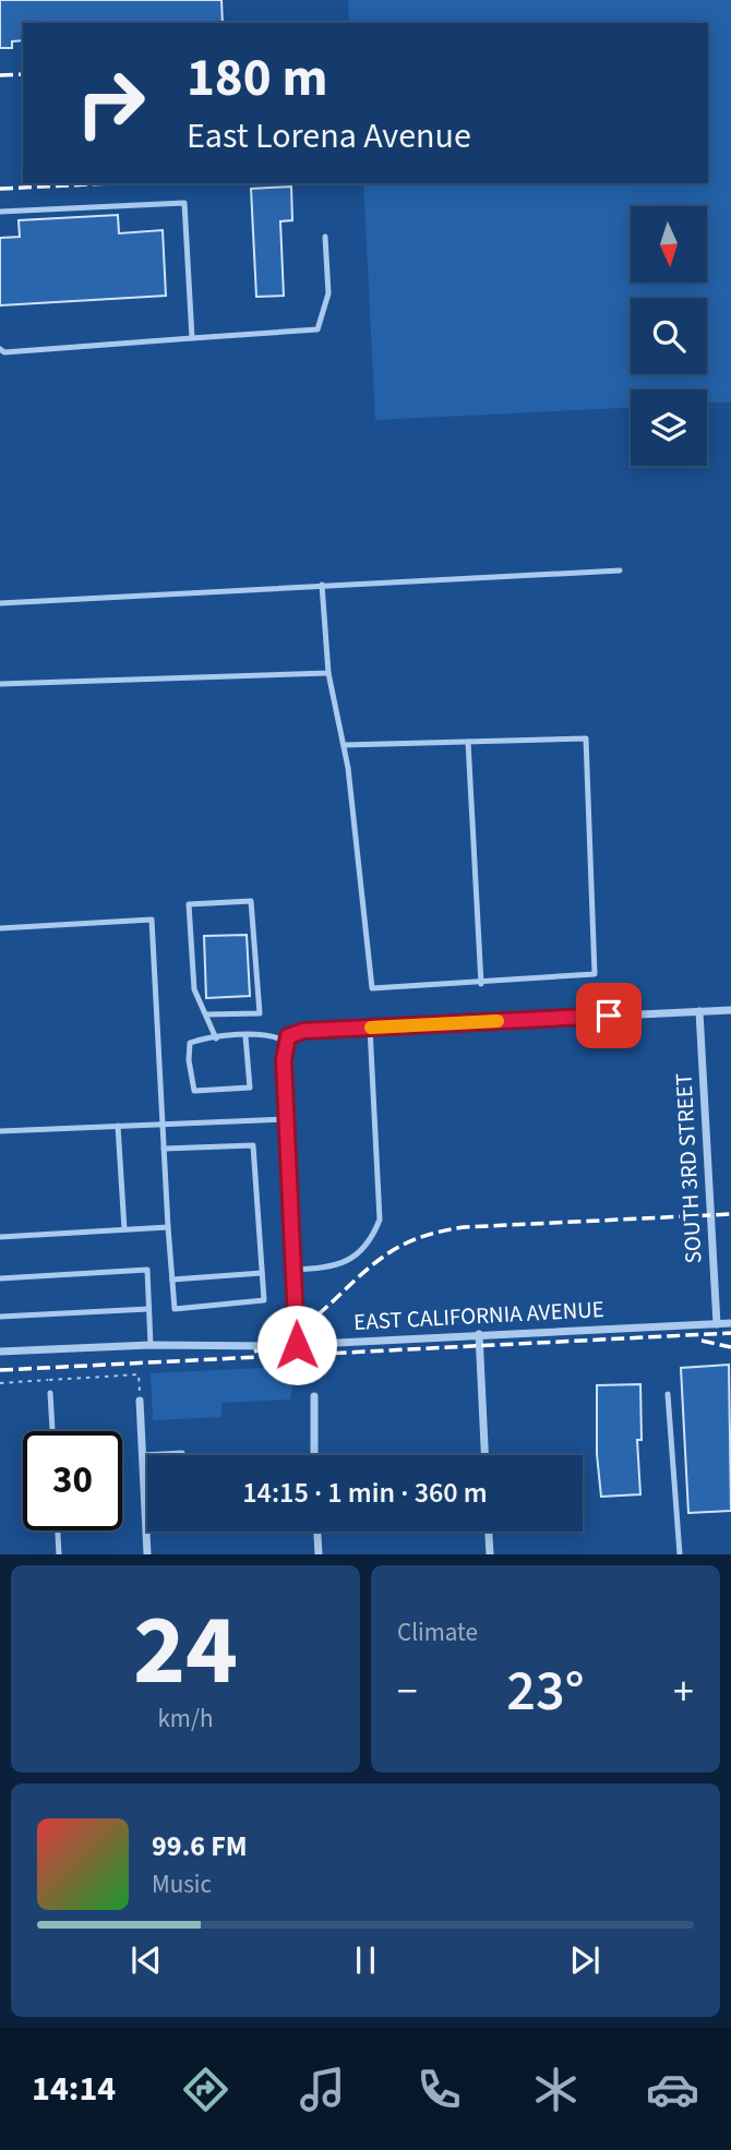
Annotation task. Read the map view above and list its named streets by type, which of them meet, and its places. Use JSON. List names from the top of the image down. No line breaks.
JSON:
{"streets":{"street":["SOUTH 3RD STREET","EAST CALIFORNIA AVENUE"]},"crossings":[["SOUTH 3RD STREET","EAST CALIFORNIA AVENUE"]],"north":"bottom","page":{"turn":["180 m","East Lorena Avenue"],"limit":"30","trip":"14:15 · 1 min · 360 m","tile":[["24","km/h"],"Climate"],"heat":["−","23°","+"],"song":["99.6 FM","Music"],"tabs":"14:14"}}
